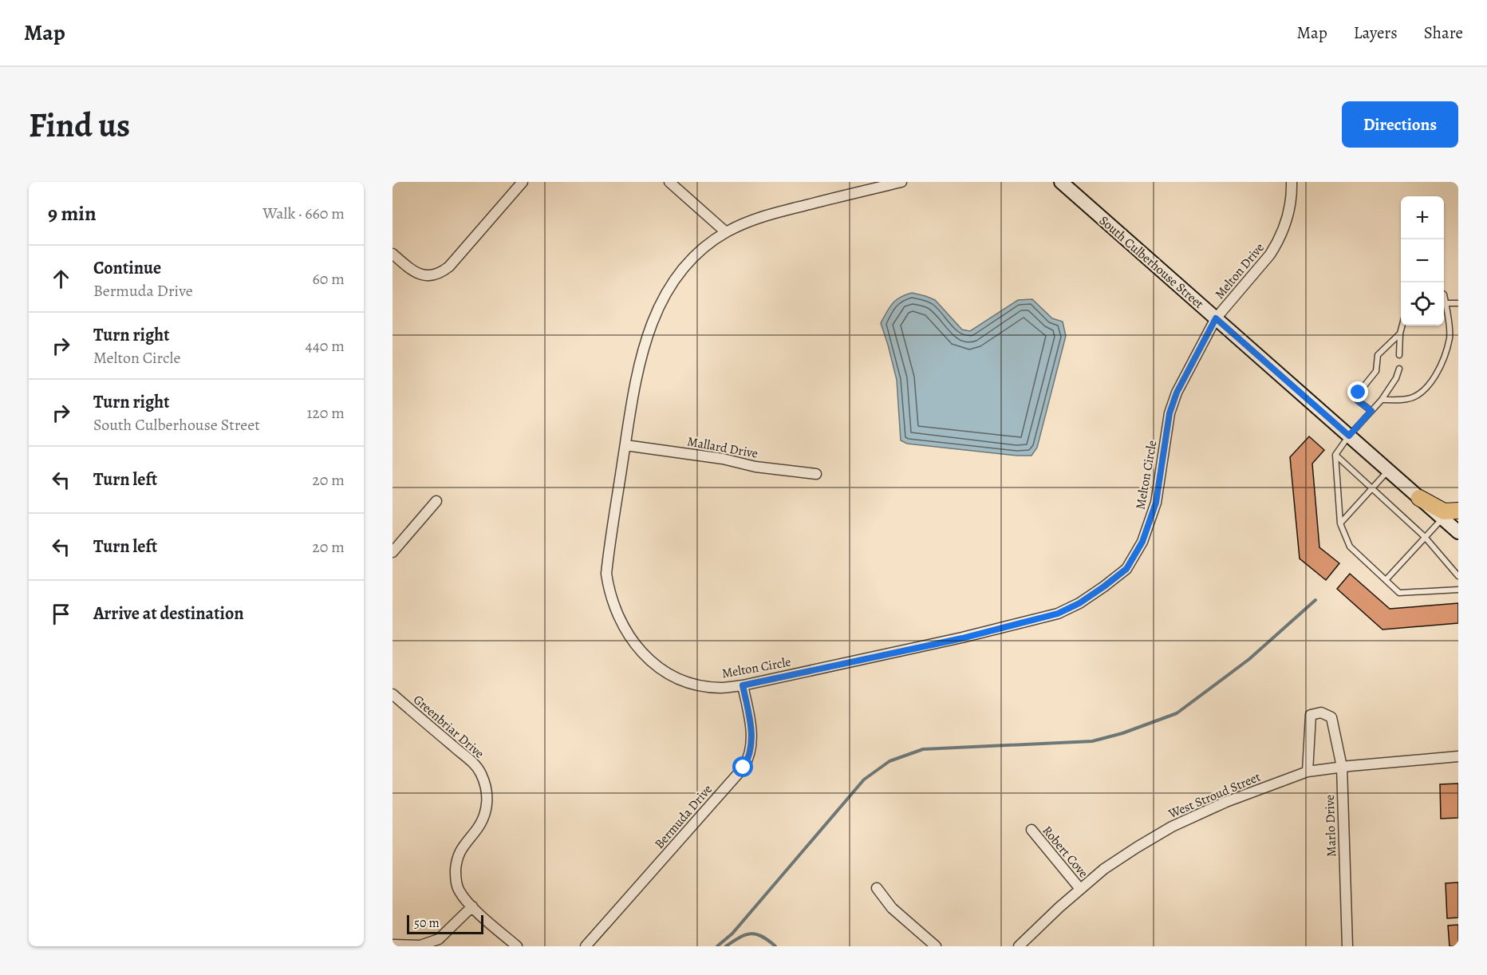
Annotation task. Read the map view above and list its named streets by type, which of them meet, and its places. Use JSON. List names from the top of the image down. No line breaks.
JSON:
{"streets":{"street":["South Culberhouse Street","Melton Drive","Mallard Drive","Melton Circle","Greenbriar Drive","West Stroud Street","Bermuda Drive","Marlo Drive","Robert Cove"]},"crossings":[["South Culberhouse Street","Melton Drive"],["South Culberhouse Street","Melton Circle"],["Melton Drive","Melton Circle"],["Mallard Drive","Melton Circle"],["Melton Circle","Bermuda Drive"],["West Stroud Street","Marlo Drive"],["West Stroud Street","Robert Cove"]],"scale_bar":"50 m","page":{"header":"Map","nav":["Map","Layers","Share"],"buttons":"Directions","title":"Find us","heading":["9 min","Walk · 660 m"],"map_buttons":["+","−"],"list":[["Continue","Bermuda Drive","60 m"],["Turn right","Melton Circle","440 m"],["Turn right","South Culberhouse Street","120 m"],["Turn left","20 m"],["Turn left","20 m"],"Arrive at destination"],"scale":"50 m"}}
